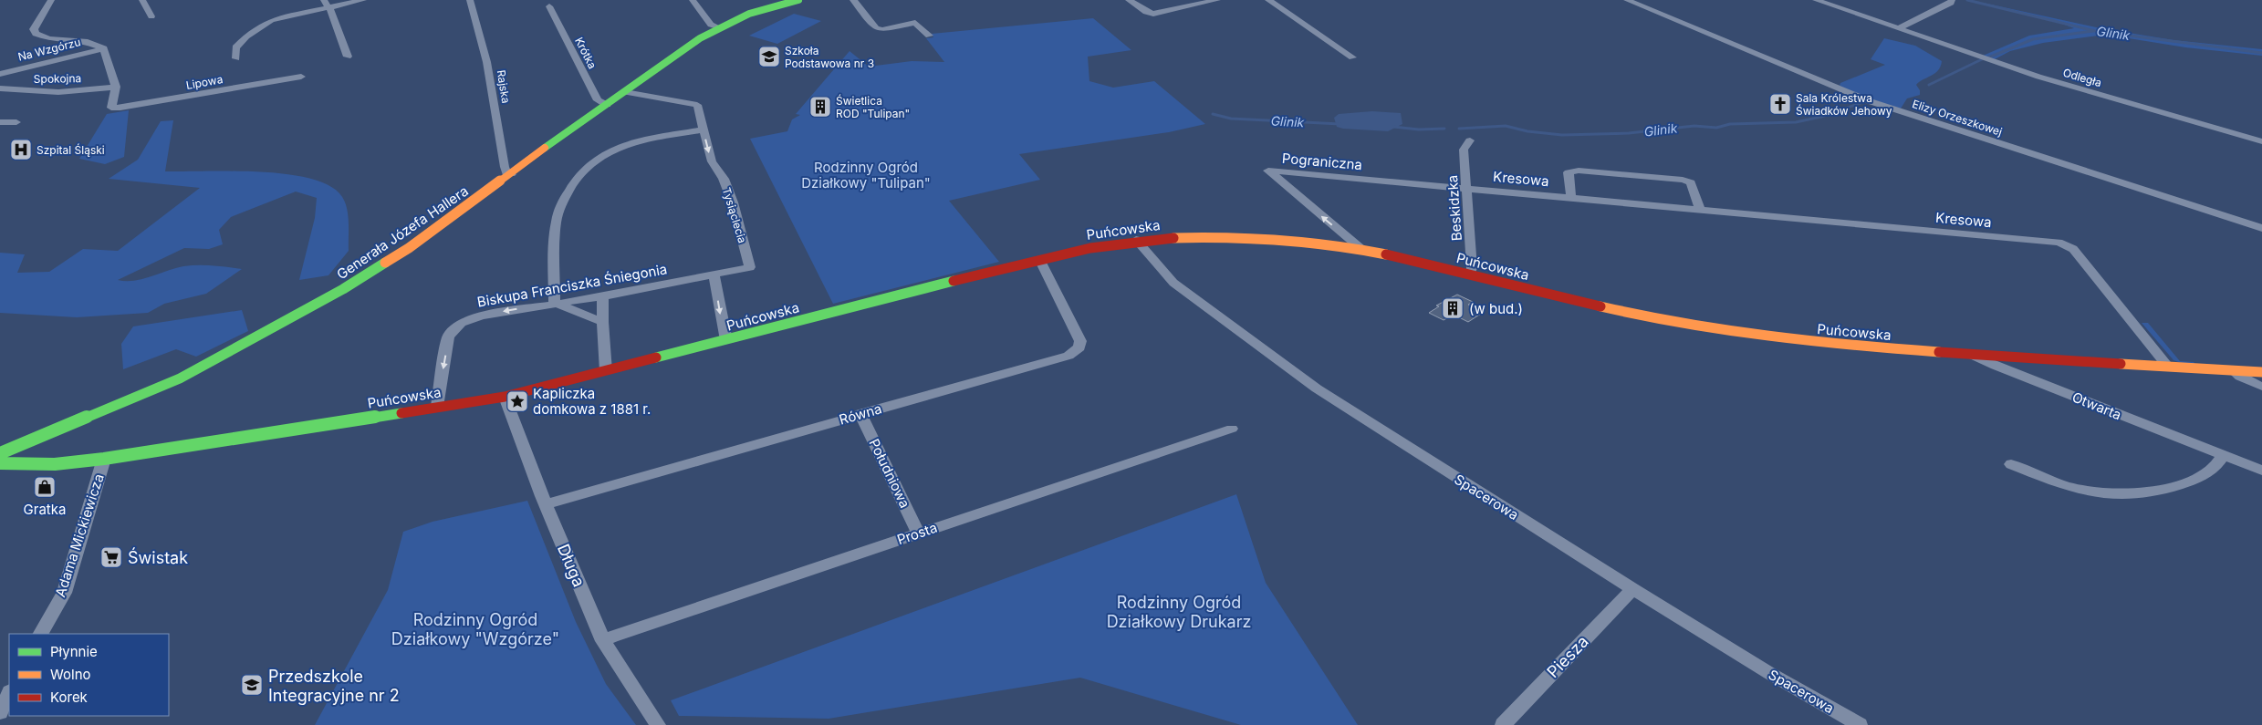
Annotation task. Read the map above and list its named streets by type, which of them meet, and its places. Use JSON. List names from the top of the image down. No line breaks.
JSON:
{"streets":{"street":["Na Wzgórzu","Krótka","Odległa","Spokojna","Lipowa","Rajska","Elizy Orzeszkowej","Pograniczna","Kresowa","Beskidzka","Tysiąclecia","Puńcowska","Generała Józefa Hallera","Biskupa Franciszka Śniegonia","Otwarta","Równa","Południowa","Spacerowa","Prosta","Adama Mickiewicza","Długa","Piesza"]},"crossings":[["Krótka","Generała Józefa Hallera"],["Spokojna","Lipowa"],["Rajska","Generała Józefa Hallera"],["Pograniczna","Kresowa"],["Pograniczna","Beskidzka"],["Pograniczna","Puńcowska"],["Kresowa","Beskidzka"],["Kresowa","Puńcowska"],["Beskidzka","Puńcowska"],["Tysiąclecia","Generała Józefa Hallera"],["Tysiąclecia","Biskupa Franciszka Śniegonia"],["Puńcowska","Biskupa Franciszka Śniegonia"],["Puńcowska","Otwarta"],["Puńcowska","Równa"],["Puńcowska","Spacerowa"],["Puńcowska","Adama Mickiewicza"],["Puńcowska","Długa"],["Równa","Południowa"],["Równa","Długa"],["Południowa","Prosta"],["Spacerowa","Piesza"],["Prosta","Długa"]],"one_way":["Tysiąclecia","Biskupa Franciszka Śniegonia"],"water":["Glinik"],"parks":["Rodzinny Ogród Działkowy \"Tulipan\"","Rodzinny Ogród Działkowy Drukarz","Rodzinny Ogród Działkowy \"Wzgórze\""],"places":{"school or university":["Szkoła Podstawowa nr 3","Przedszkole Integracyjne nr 2"],"church":["Sala Królestwa Świadków Jehowy"],"building":["Świetlica ROD \"Tulipan\"","(w bud.)"],"hospital":["Szpital Śląski"],"place":["Kapliczka domkowa z 1881 r."],"shop":["Gratka"],"supermarket":["Świstak"]},"legend":["Płynnie","Wolno","Korek"]}
